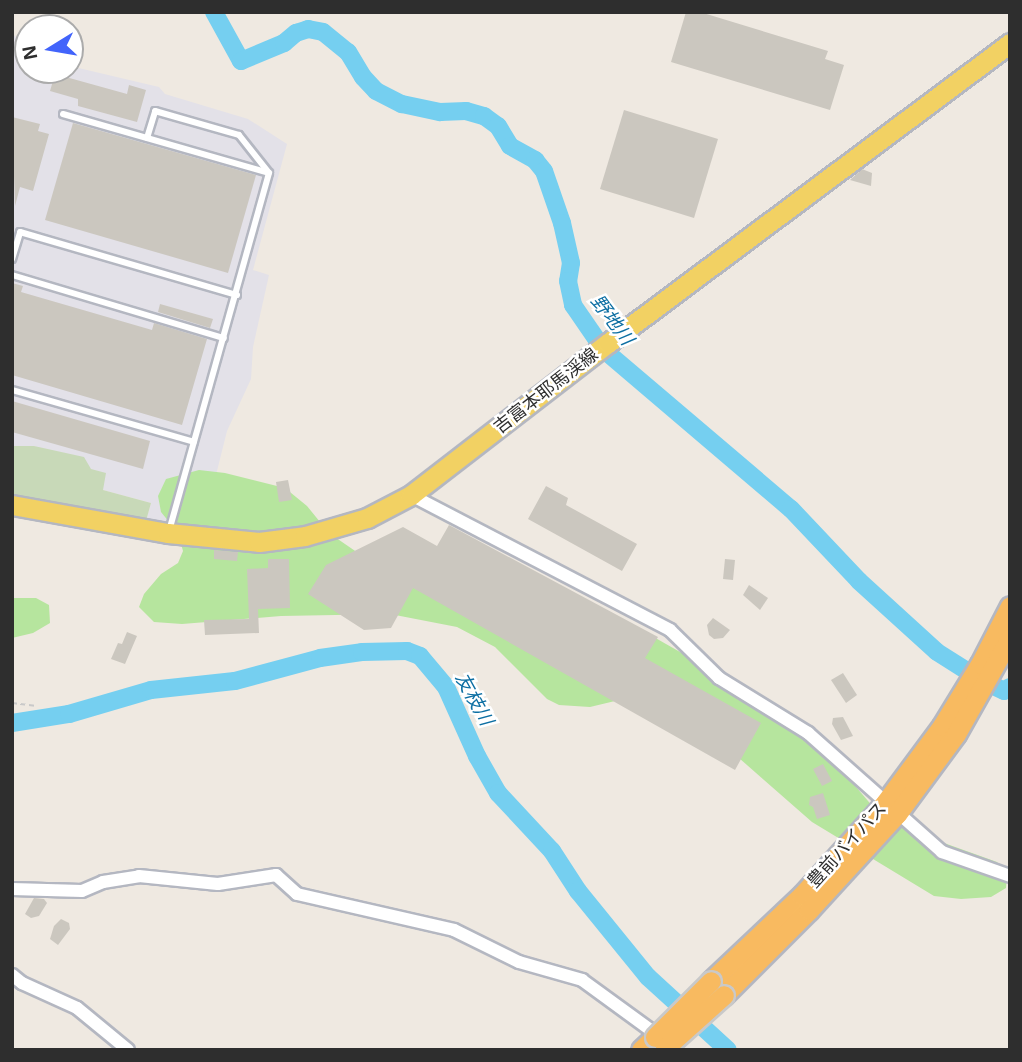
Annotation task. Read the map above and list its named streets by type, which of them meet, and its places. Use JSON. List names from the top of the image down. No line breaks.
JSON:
{"streets":{"highway":["豊前バイパス"],"main road":["吉富本耶馬渓線"]},"water":["野地川","友枝川"],"north":"left"}
